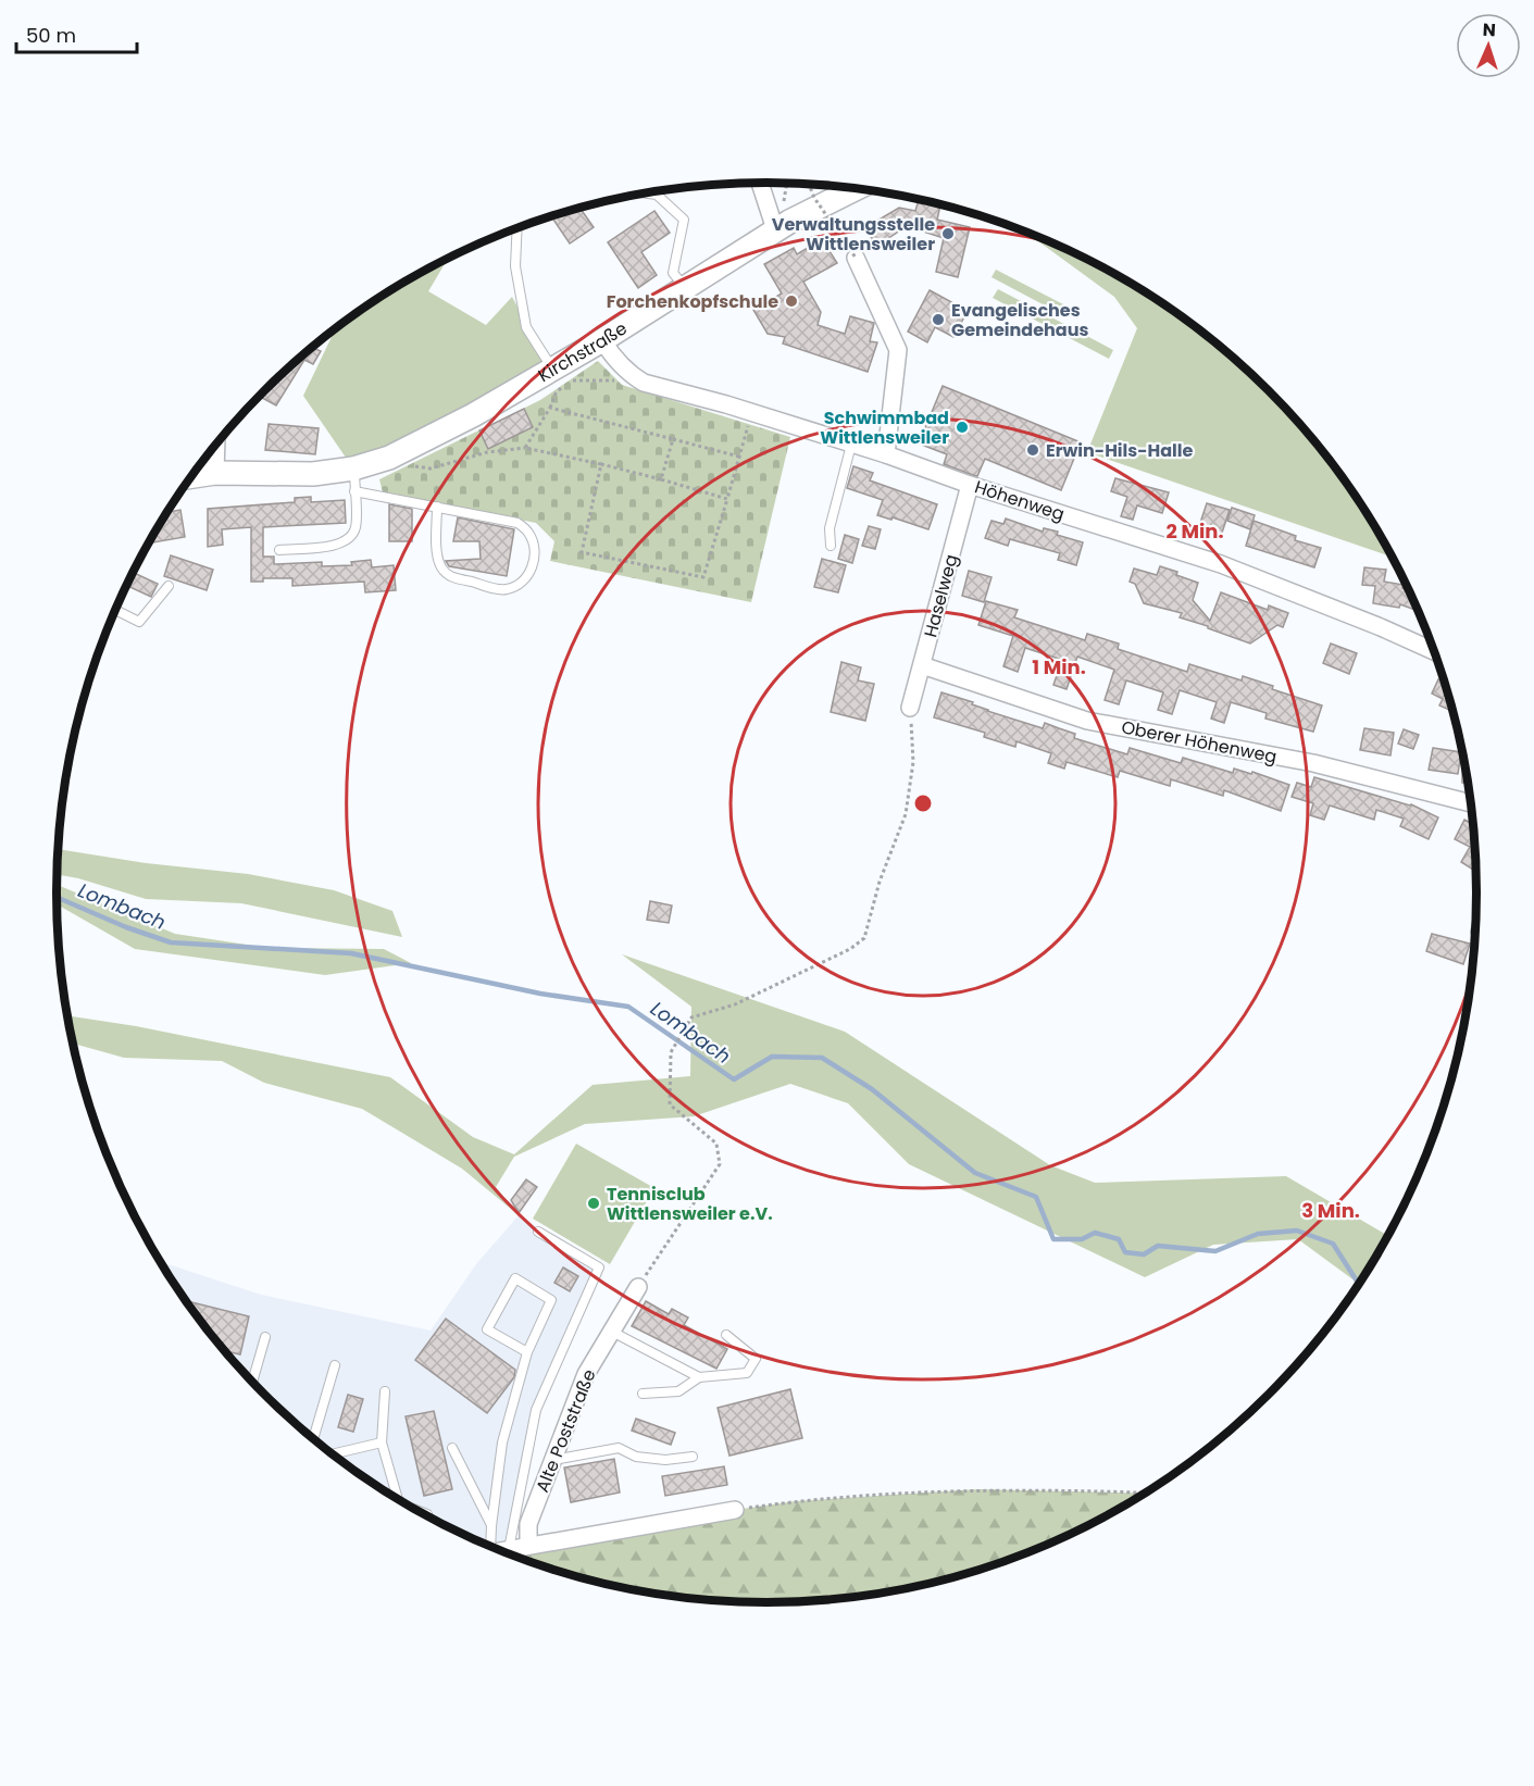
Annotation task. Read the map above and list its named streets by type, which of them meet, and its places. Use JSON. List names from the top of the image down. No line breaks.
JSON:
{"streets":{"street":["Kirchstraße","Höhenweg","Haselweg","Oberer Höhenweg","Alte Poststraße"]},"crossings":[["Kirchstraße","Höhenweg"],["Höhenweg","Haselweg"],["Haselweg","Oberer Höhenweg"]],"water":["Lombach"],"places":["Verwaltungsstelle Wittlensweiler","Forchenkopfschule","Evangelisches Gemeindehaus","Schwimmbad Wittlensweiler","Erwin-Hils-Halle","Tennisclub Wittlensweiler e.V."],"scale_bar":"50 m","north":"top","rings":["2 Min.","1 Min.","3 Min."]}
